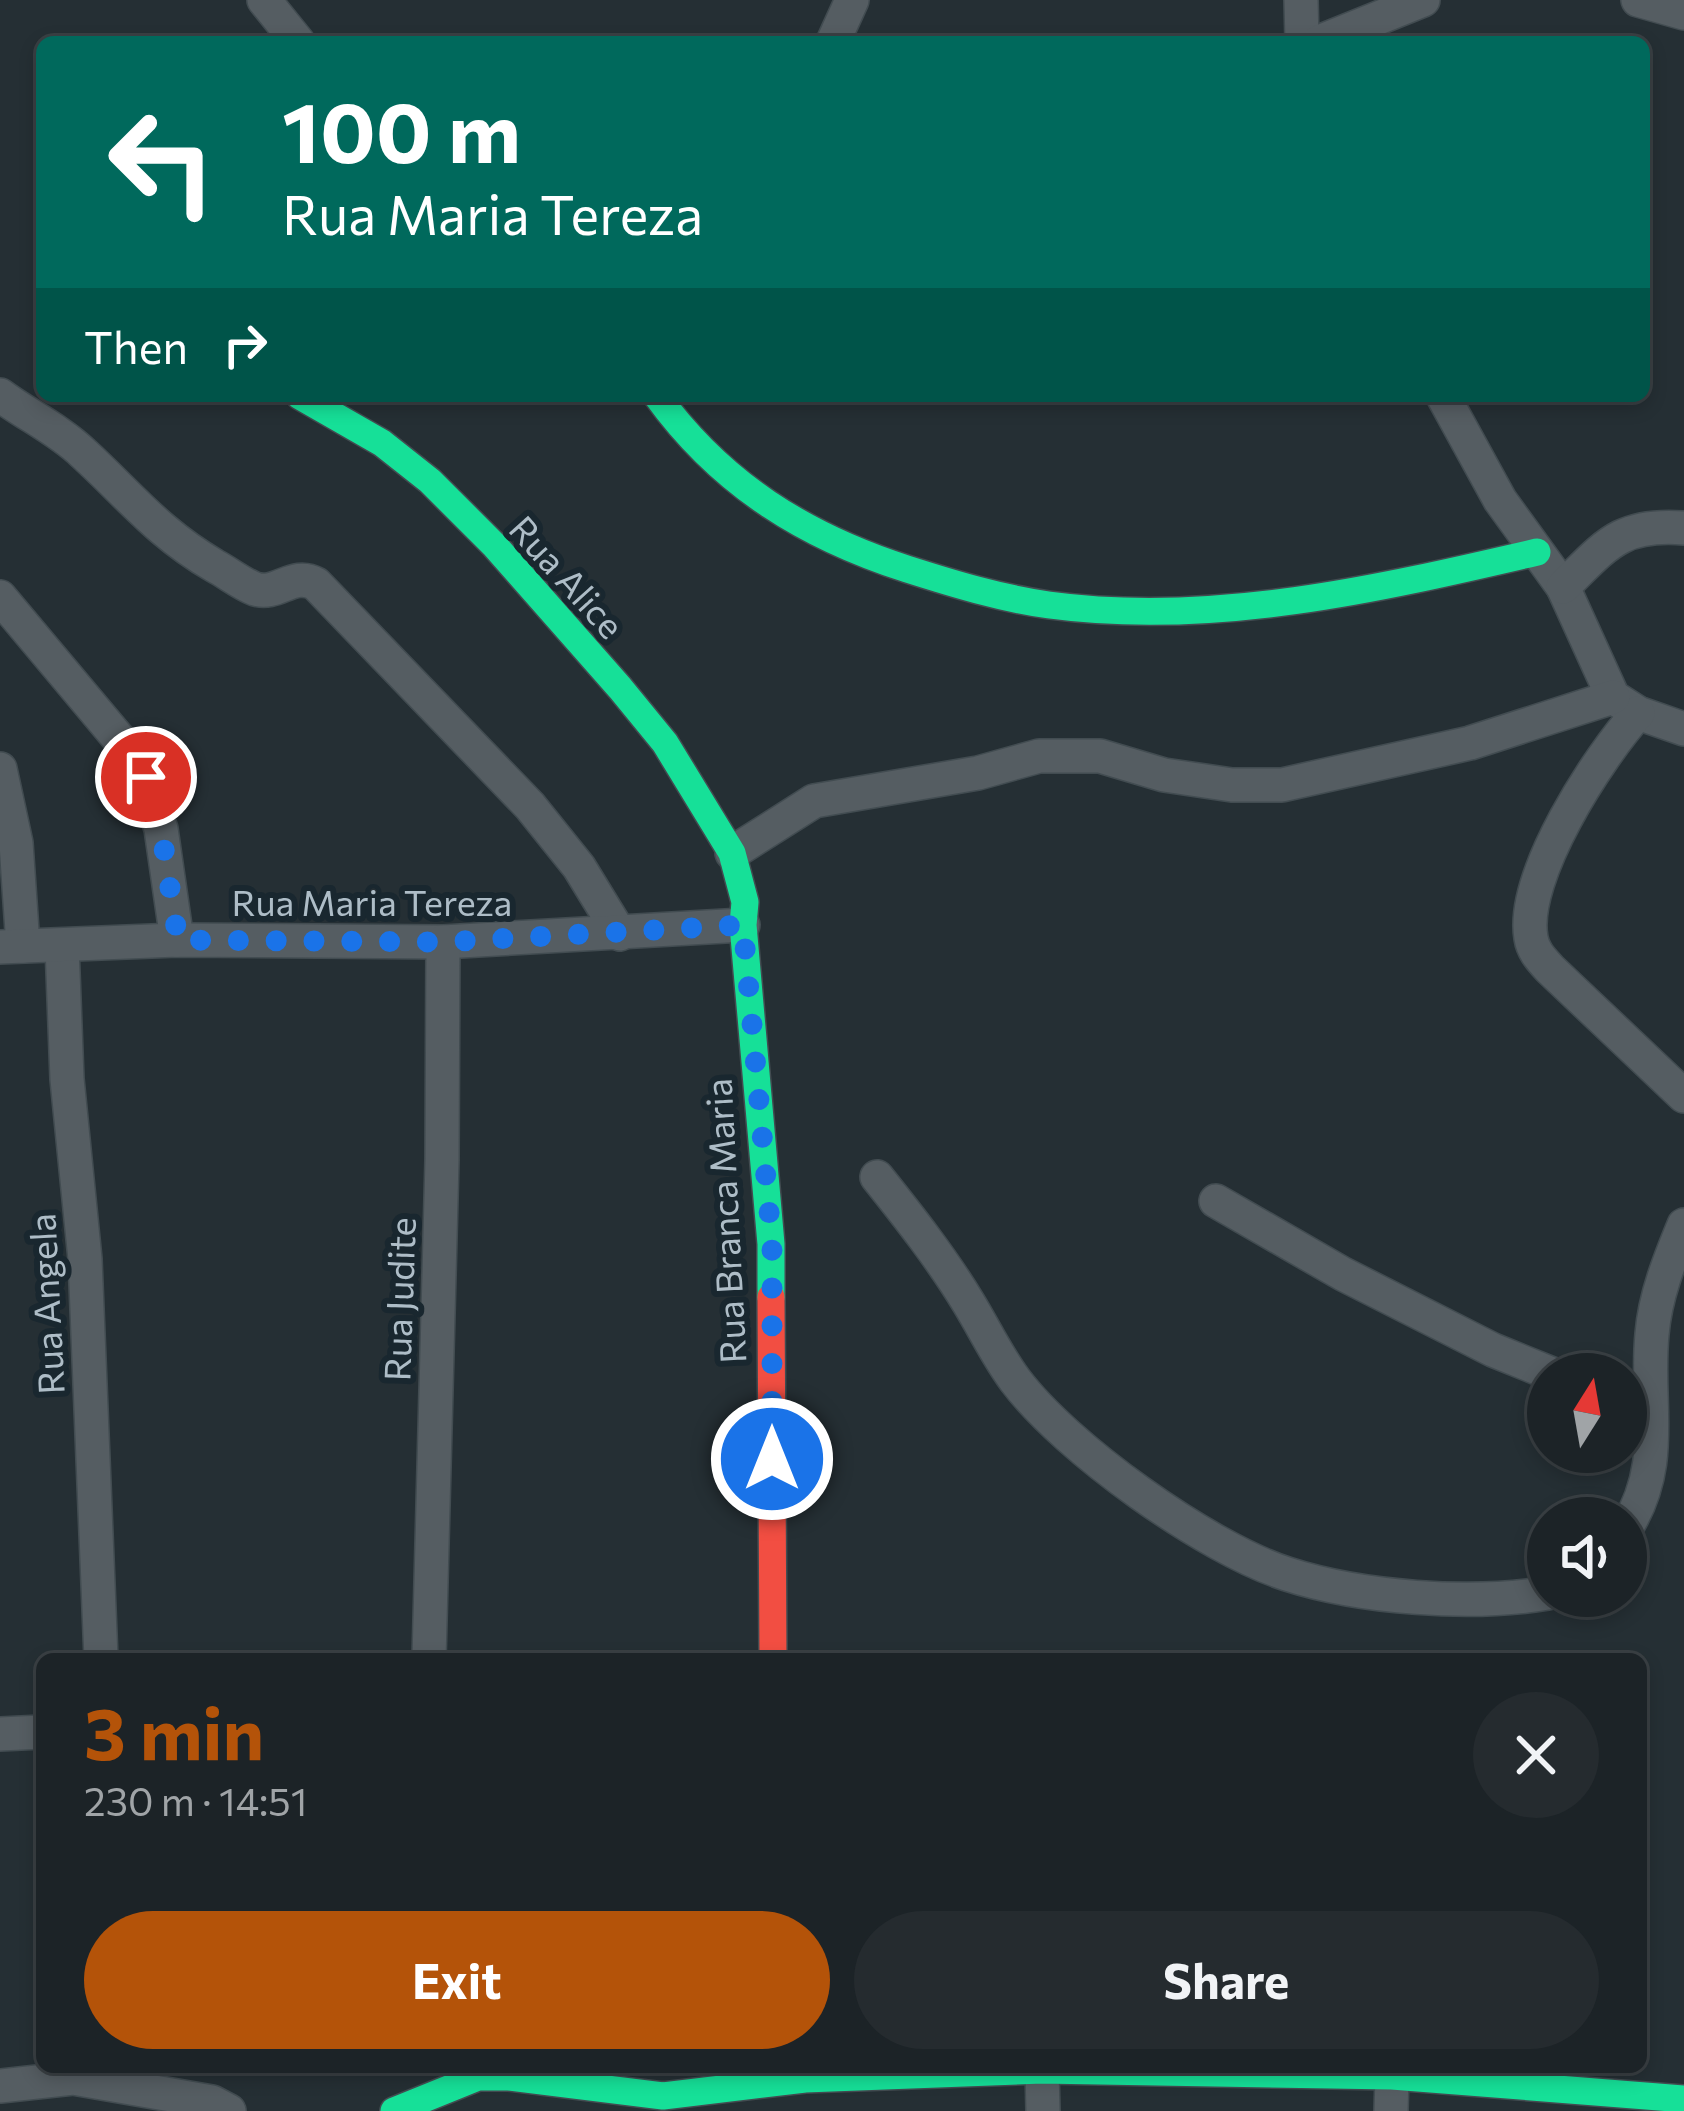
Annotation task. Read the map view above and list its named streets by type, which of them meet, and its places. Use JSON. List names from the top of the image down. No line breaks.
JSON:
{"streets":{"street":["Rua Alice","Rua Maria Tereza","Rua Branca Maria","Rua Judite","Rua Angela"]},"crossings":[["Rua Alice","Rua Branca Maria"],["Rua Maria Tereza","Rua Branca Maria"],["Rua Maria Tereza","Rua Judite"],["Rua Maria Tereza","Rua Angela"]],"north":"top","page":{"turn":["100 m","Rua Maria Tereza"],"then":"Then","heading":["3 min","230 m · 14:51"],"buttons":["Exit","Share"]}}
